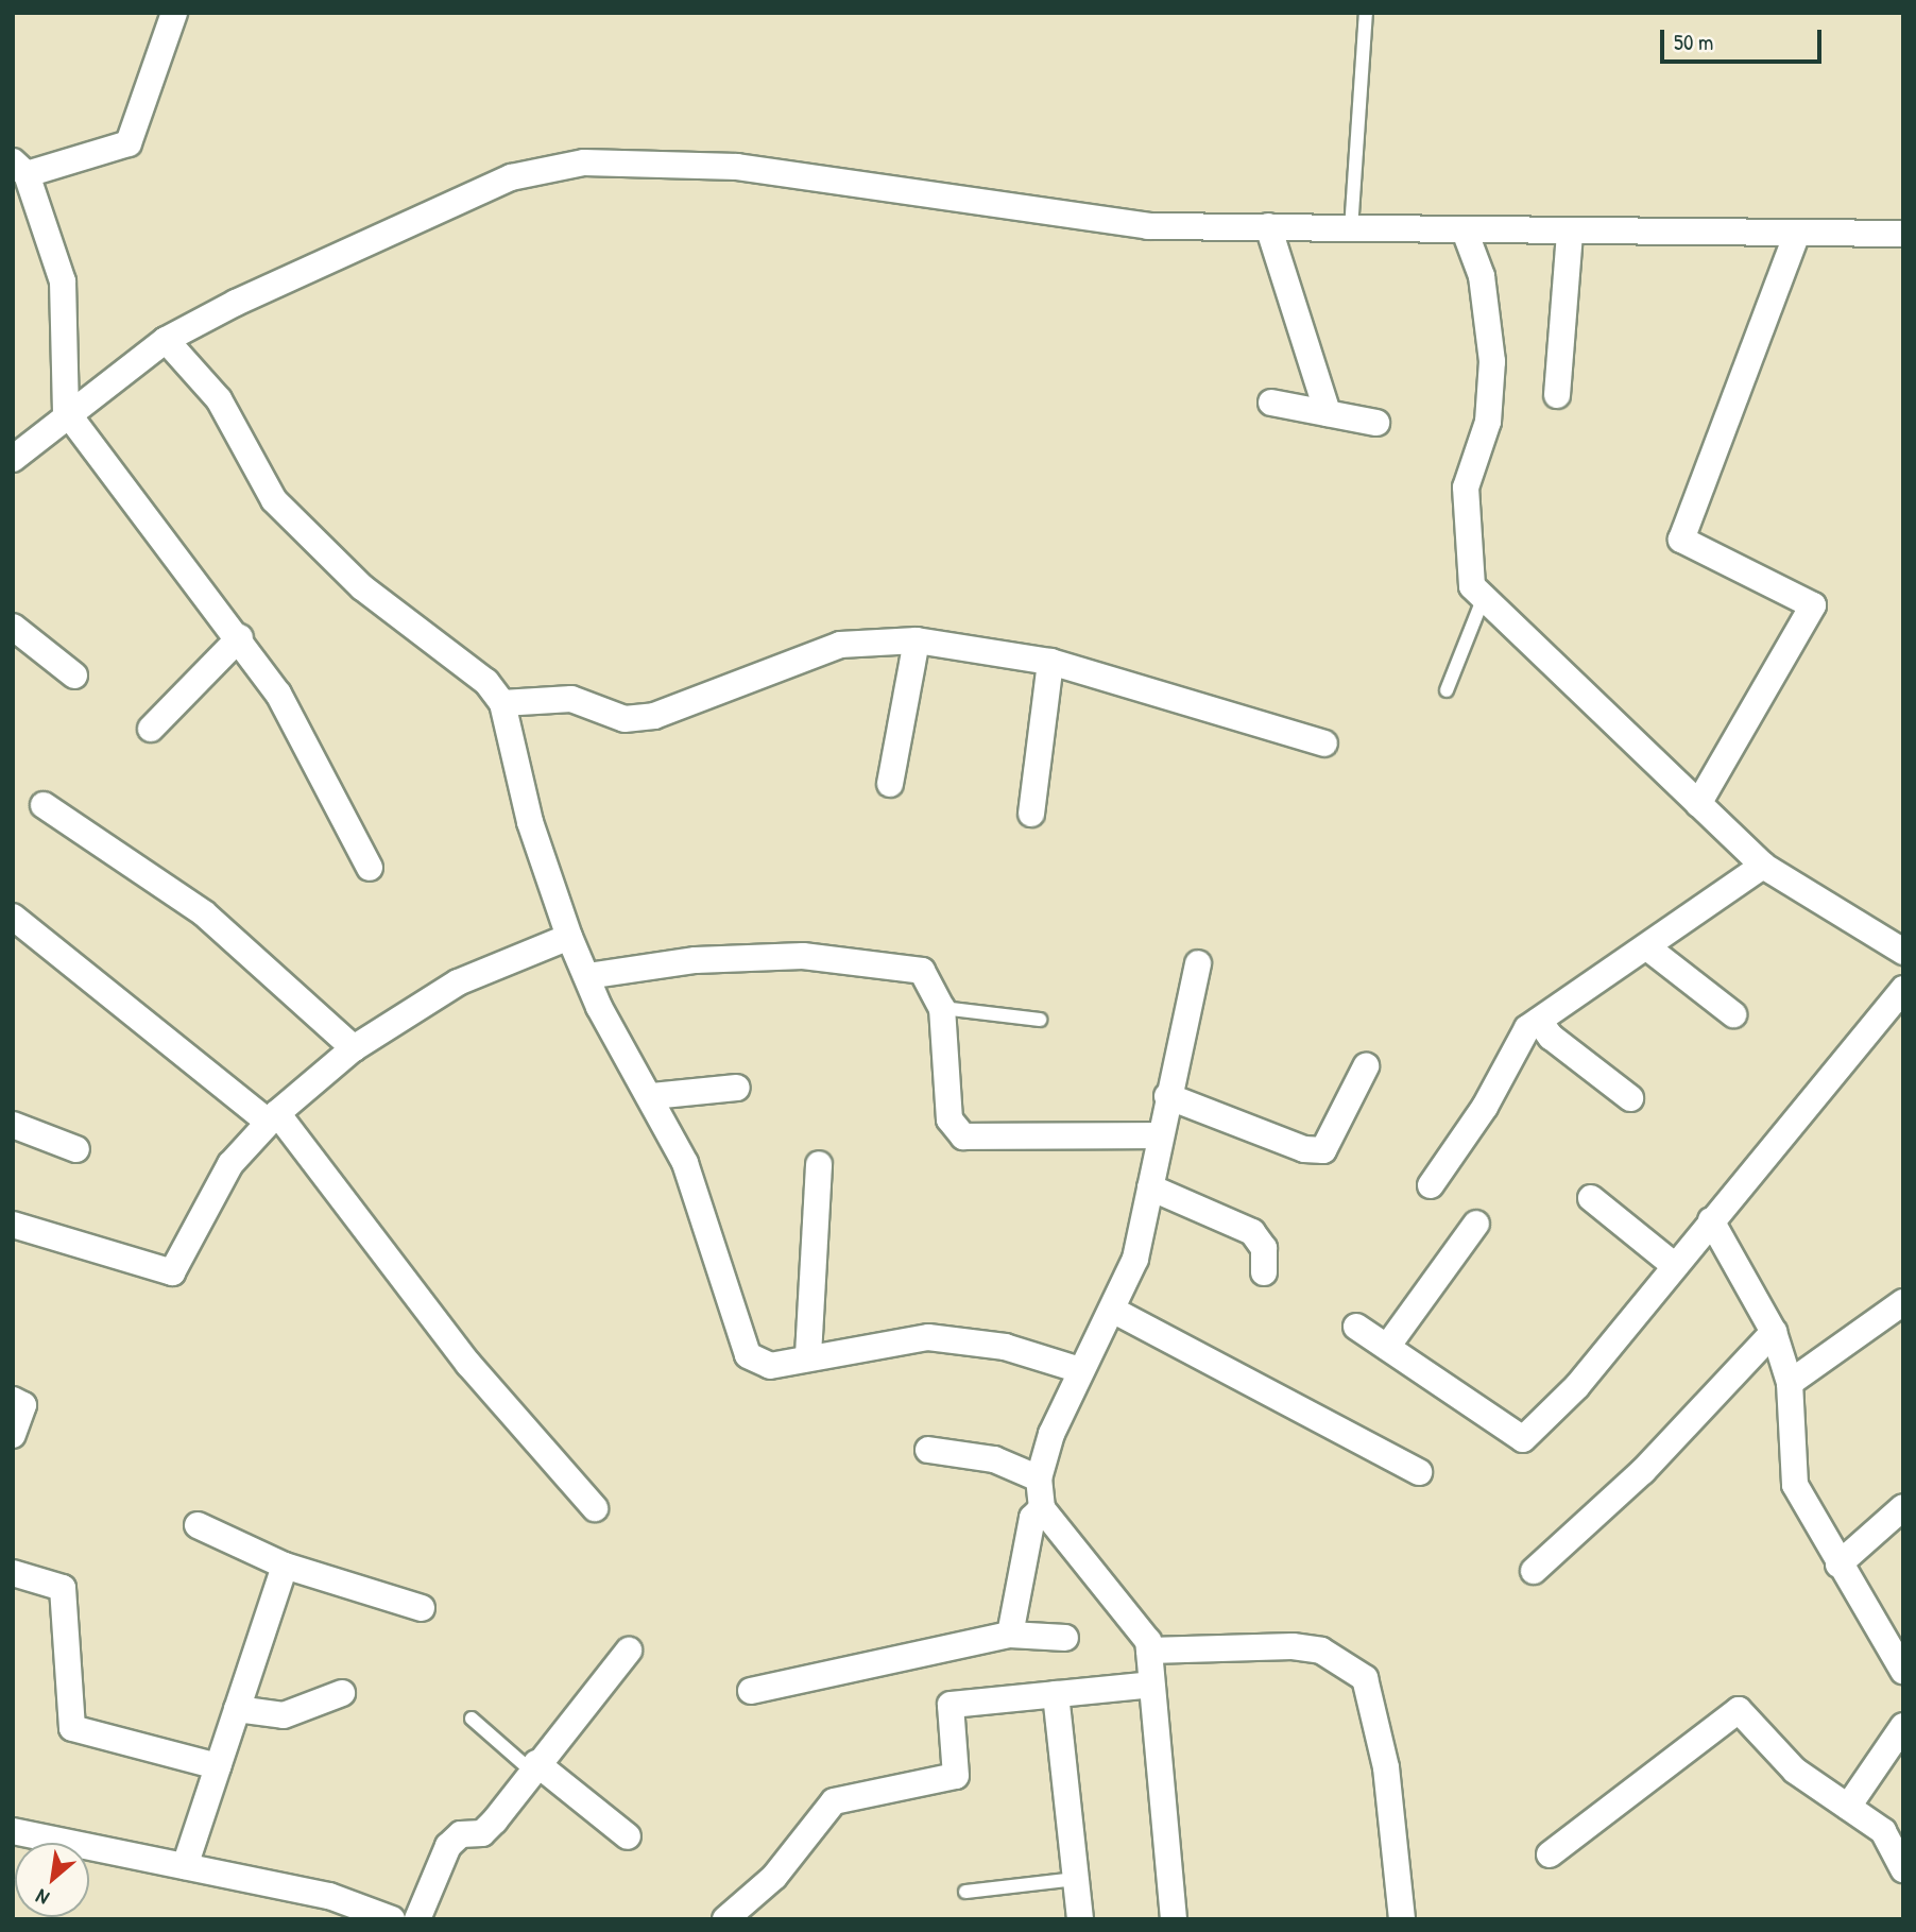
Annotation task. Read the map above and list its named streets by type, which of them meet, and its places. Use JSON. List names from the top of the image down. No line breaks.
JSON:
{"scale_bar":"50 m","north":"bottom left"}
